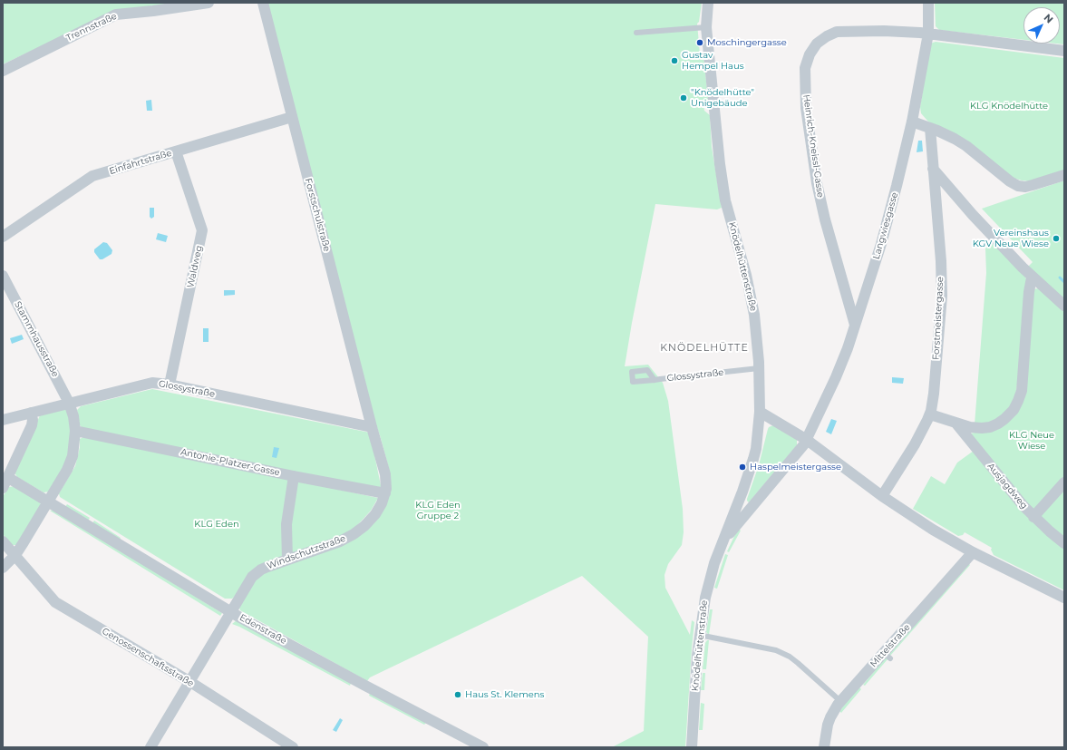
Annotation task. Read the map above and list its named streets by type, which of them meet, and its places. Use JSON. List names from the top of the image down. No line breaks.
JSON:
{"streets":{"street":["Trennstraße","Heinrich-Kneissl-Gasse","Einfahrtstraße","Forstschulstraße","Langwiesgasse","Waldweg","Knödelhüttenstraße","Forstmeistergasse","Stammhausstraße","Glossystraße","Antonie-Platzer-Gasse","Ausjagdweg","Windschutzstraße","Edenstraße","Mittelstraße","Genossenschaftsstraße"]},"crossings":[["Heinrich-Kneissl-Gasse","Langwiesgasse"],["Einfahrtstraße","Forstschulstraße"],["Einfahrtstraße","Waldweg"],["Forstschulstraße","Glossystraße"],["Forstschulstraße","Windschutzstraße"],["Langwiesgasse","Knödelhüttenstraße"],["Waldweg","Glossystraße"],["Knödelhüttenstraße","Glossystraße"],["Stammhausstraße","Glossystraße"],["Stammhausstraße","Antonie-Platzer-Gasse"],["Stammhausstraße","Edenstraße"],["Stammhausstraße","Genossenschaftsstraße"],["Glossystraße","Windschutzstraße"],["Antonie-Platzer-Gasse","Windschutzstraße"],["Windschutzstraße","Edenstraße"],["Windschutzstraße","Genossenschaftsstraße"]],"districts":["KNÖDELHÜTTE"],"parks":["KLG Knödelhütte","KLG Neue Wiese","KLG Eden Gruppe 2","KLG Eden"],"places":["Moschingergasse","Gustav Hempel Haus","\"Knödelhütte\" Unigebäude","Vereinshaus KGV Neue Wiese","Haspelmeistergasse","Haus St. Klemens"],"north":"top right"}
